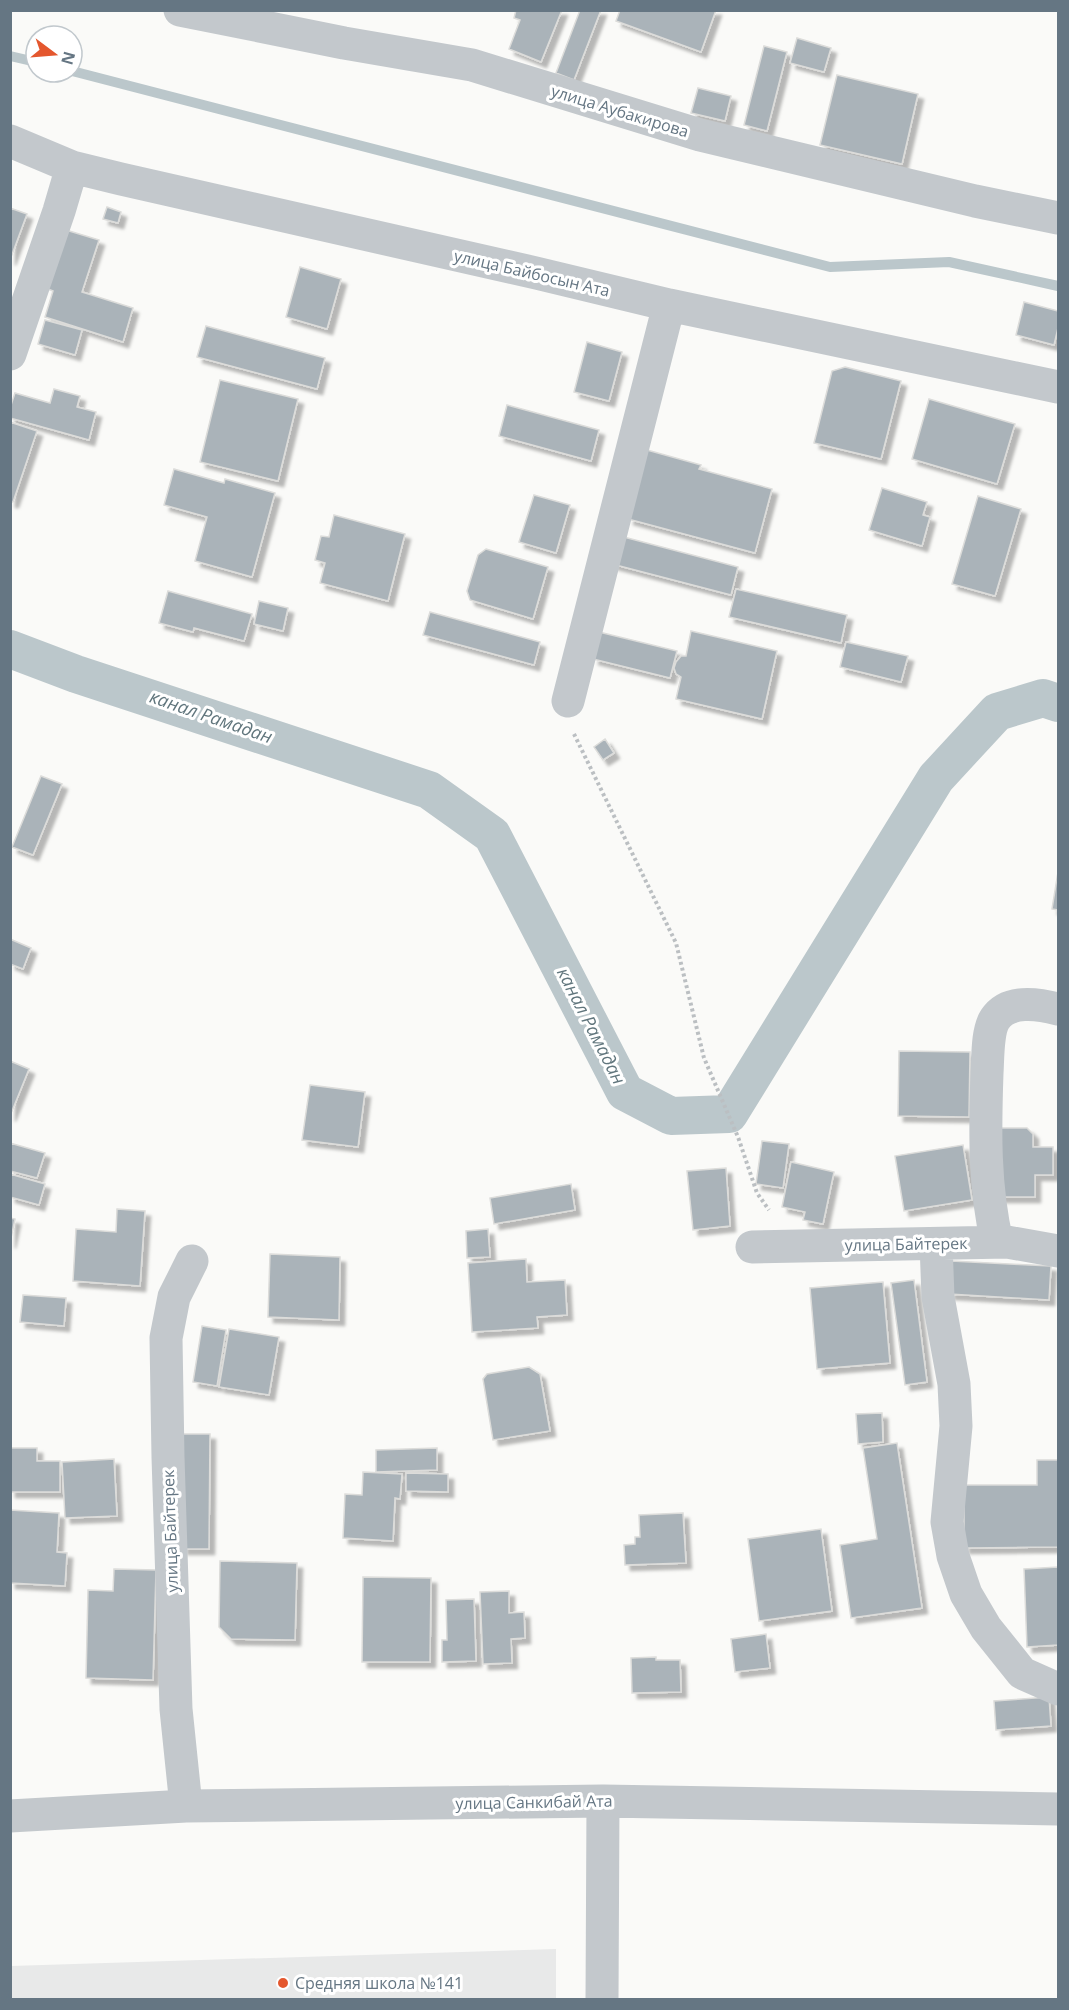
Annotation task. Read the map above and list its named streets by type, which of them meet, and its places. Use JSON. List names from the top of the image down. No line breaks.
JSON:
{"streets":{"street":["улица Аубакирова","улица Байбосын Ата","улица Байтерек","улица Санкибай Ата"]},"crossings":[["улица Байтерек","улица Санкибай Ата"]],"water":["канал Рамадан"],"places":["Средняя школа №141"],"north":"right"}
